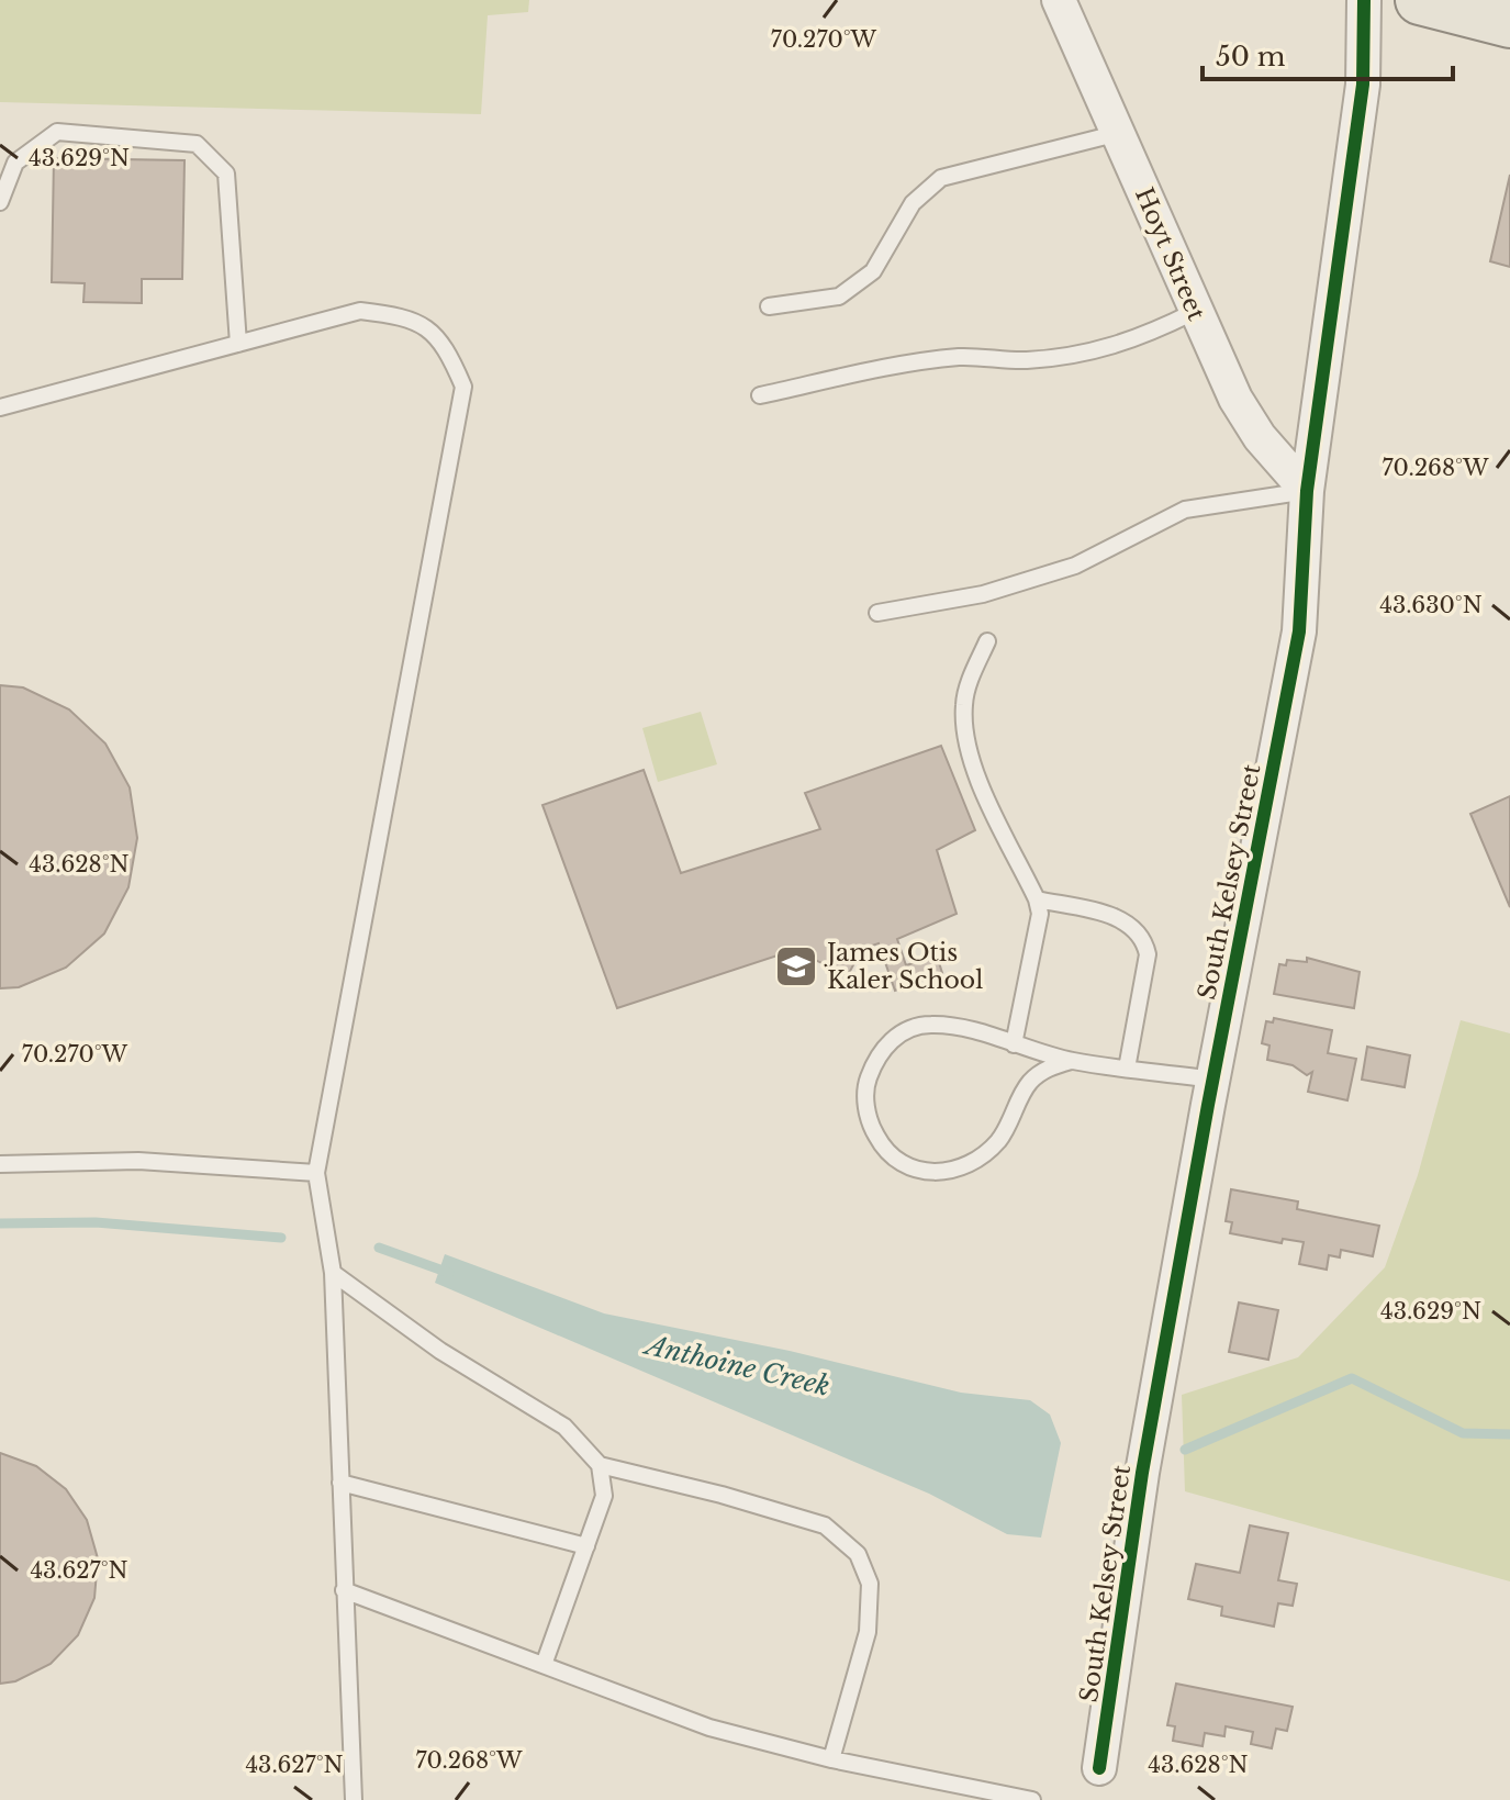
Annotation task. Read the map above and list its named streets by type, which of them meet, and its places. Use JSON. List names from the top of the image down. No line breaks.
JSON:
{"streets":{"street":["Hoyt Street","South Kelsey Street"]},"crossings":[["Hoyt Street","South Kelsey Street"]],"water":["Anthoine Creek"],"places":{"school or university":["James Otis Kaler School"]},"scale_bar":"50 m","coordinates":["70.270°W","43.629°N","70.268°W","43.630°N","43.628°N","43.627°N"]}
